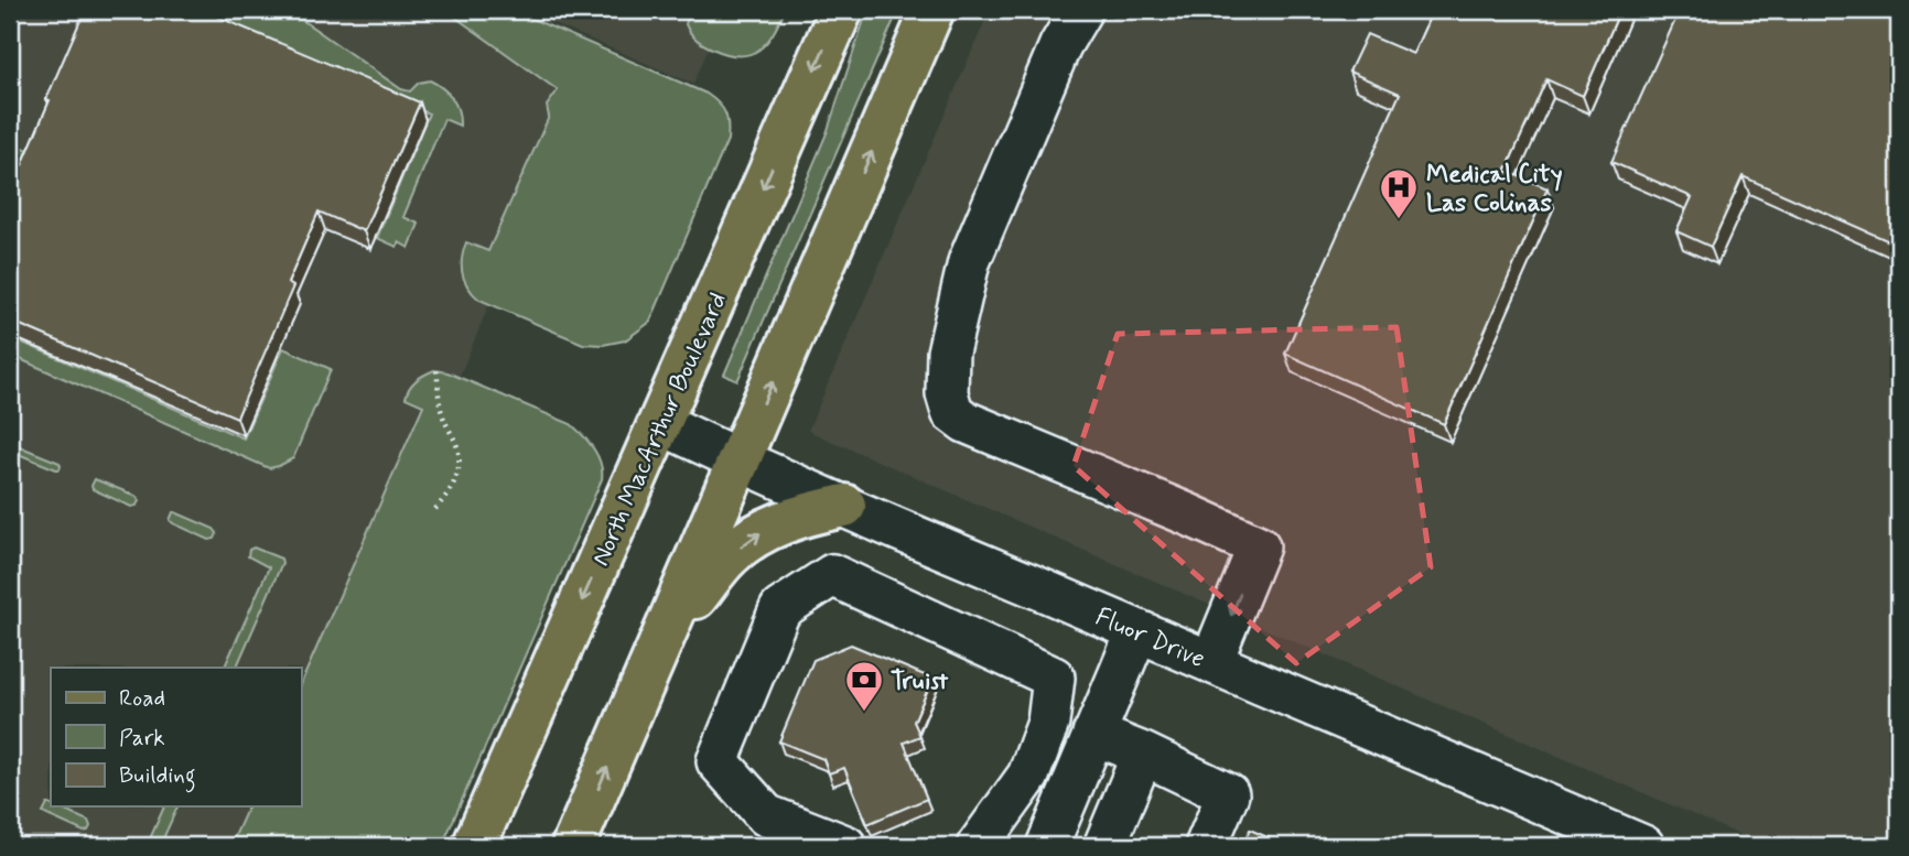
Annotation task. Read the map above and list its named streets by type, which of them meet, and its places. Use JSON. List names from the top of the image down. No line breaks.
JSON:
{"streets":{"main road":["North MacArthur Boulevard"],"street":["Fluor Drive"]},"crossings":[["North MacArthur Boulevard","Fluor Drive"]],"places":{"hospital":["Medical City Las Colinas"],"bank":["Truist"]},"legend":["Road","Park","Building"]}
